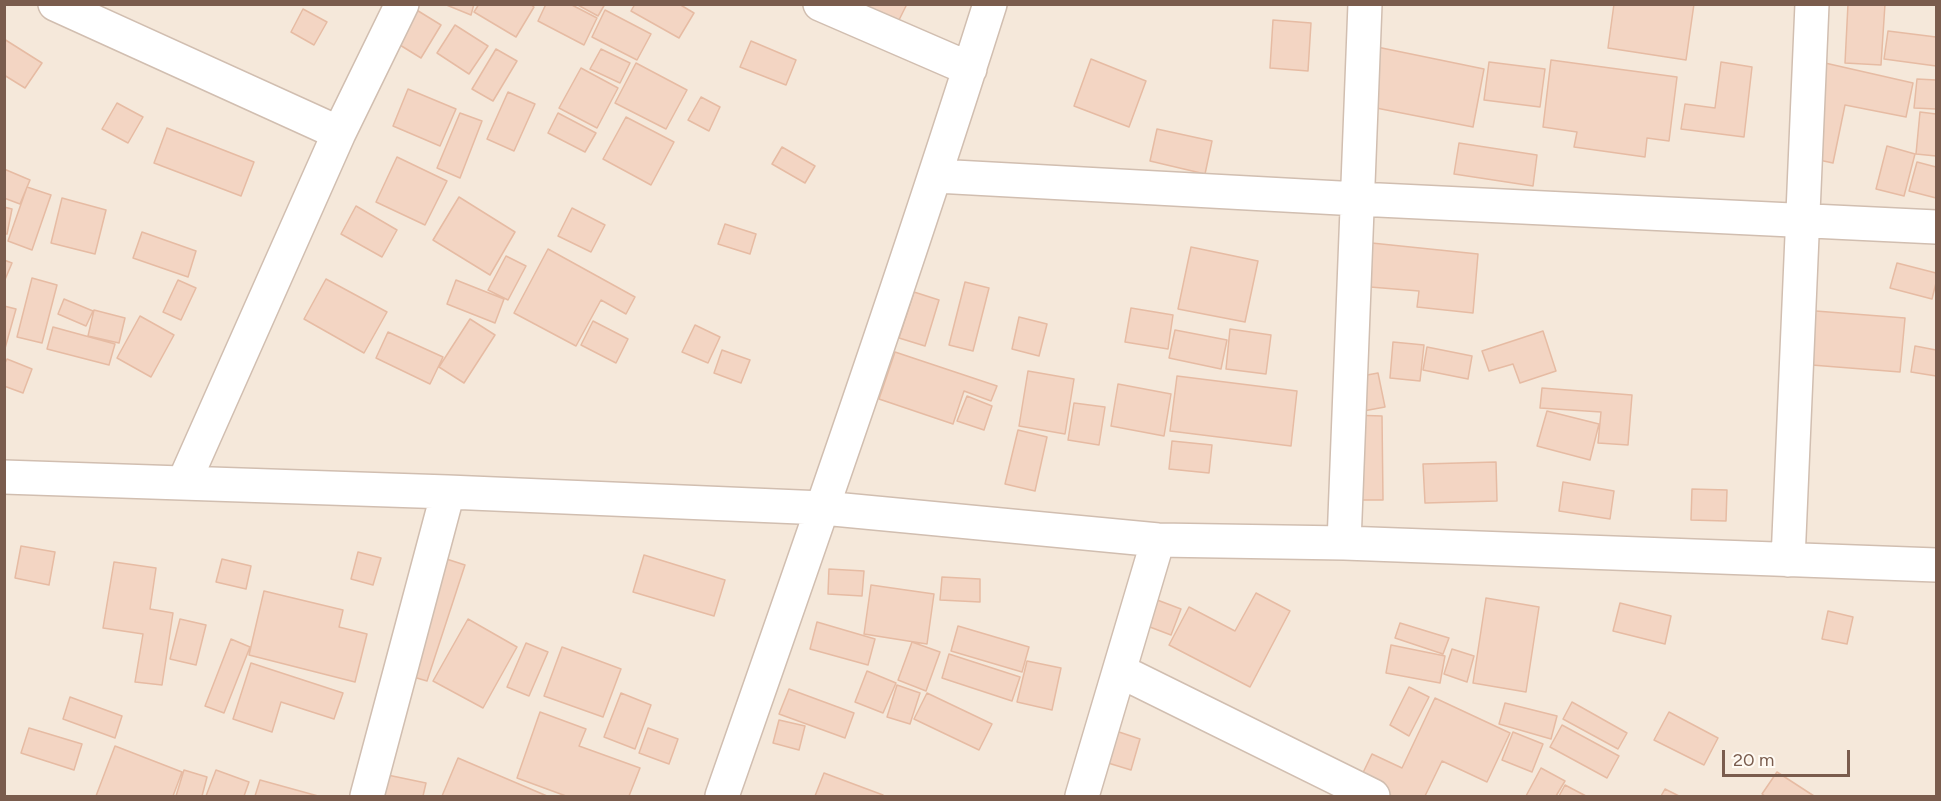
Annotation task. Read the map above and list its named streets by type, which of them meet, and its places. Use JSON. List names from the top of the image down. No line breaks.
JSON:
{"scale_bar":"20 m"}
